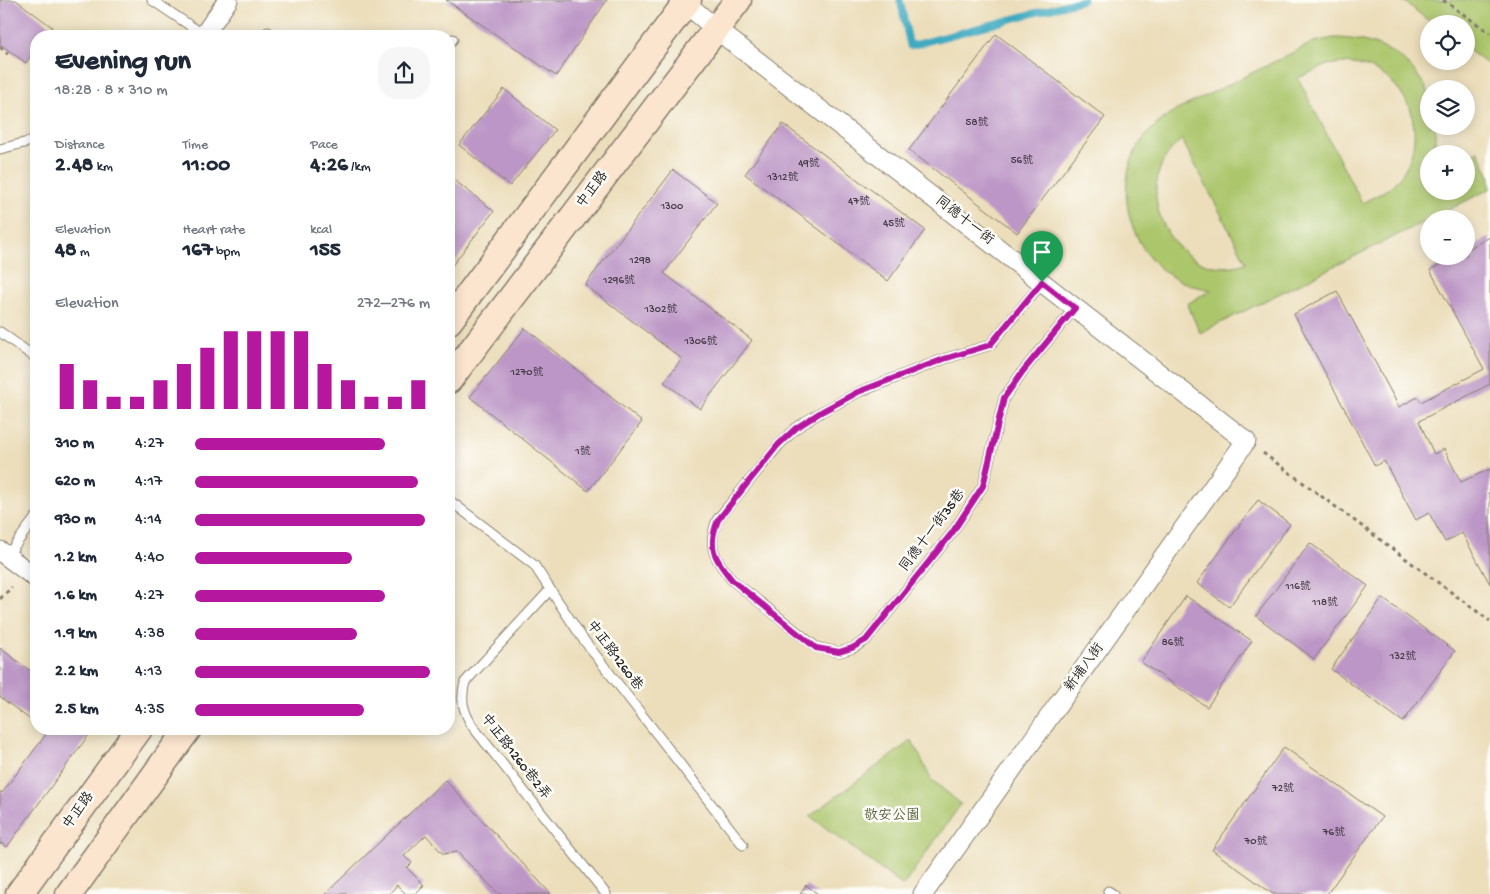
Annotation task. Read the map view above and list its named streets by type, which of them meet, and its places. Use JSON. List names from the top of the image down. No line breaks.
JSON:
{"streets":{"street":["中正路","同德十一街","新埔八街"],"lane":["同德十一街35巷","中正路1260巷","中正路1260巷2弄"]},"crossings":[["中正路","同德十一街"],["同德十一街","同德十一街35巷"],["同德十一街","新埔八街"],["中正路1260巷","中正路1260巷2弄"]],"parks":["敬安公園"],"house_numbers":["58號","56號","49號","1312號","47號","1300","45號","1298","1296號","1302號","1306號","1270號","1號","116號","118號","86號","132號","72號","76號","70號"],"page":{"map_buttons":["+","−"],"heading":["Evening run","18:28 · 8 × 310 m"],"stats":[["Distance","2.48 km"],["Time","11:00"],["Pace","4:26 /km"],["Elevation","48 m"],["Heart rate","167 bpm"],["kcal","155"]],"chart":["Elevation","272–276 m"],"list":[{"name":"310 m","note":"4:27"},{"name":"620 m","note":"4:17"},{"name":"930 m","note":"4:14"},{"name":"1.2 km","note":"4:40"},{"name":"1.6 km","note":"4:27"},{"name":"1.9 km","note":"4:38"},{"name":"2.2 km","note":"4:13"},{"name":"2.5 km","note":"4:35"}]}}
